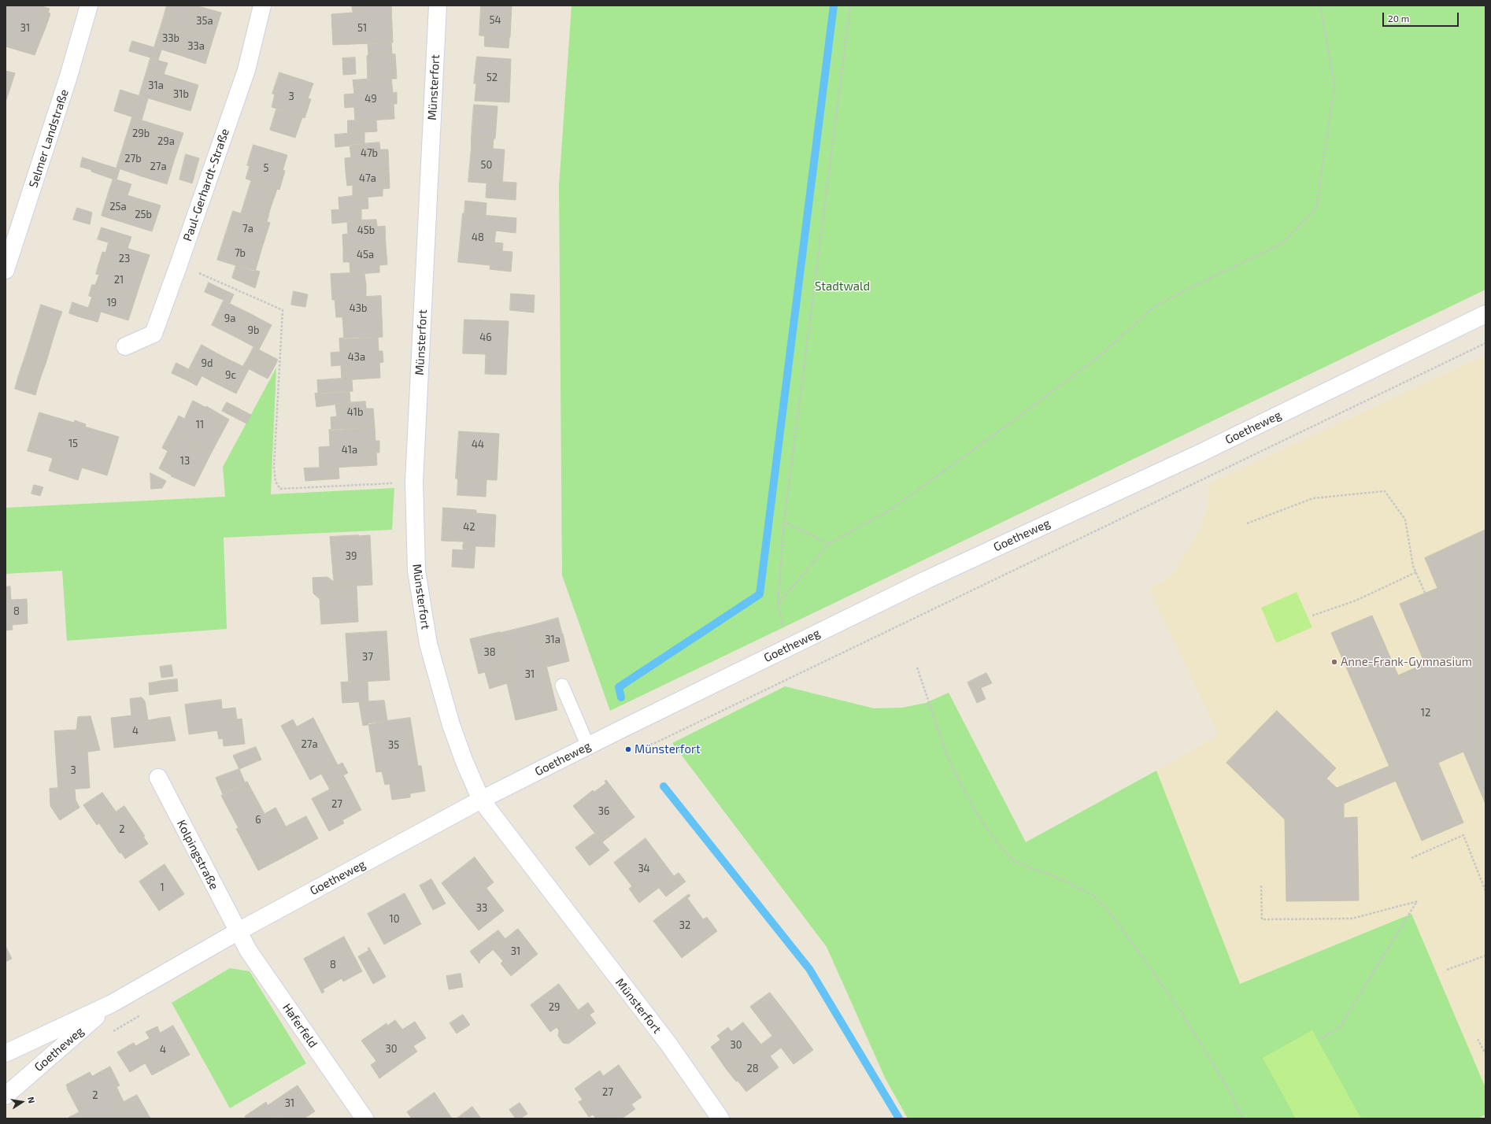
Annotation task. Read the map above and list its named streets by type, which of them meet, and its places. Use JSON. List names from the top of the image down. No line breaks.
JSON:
{"streets":{"street":["Münsterfort","Selmer Landstraße","Paul-Gerhardt-Straße","Goetheweg","Kolpingstraße","Haferfeld"]},"crossings":[["Münsterfort","Goetheweg"],["Goetheweg","Kolpingstraße"],["Goetheweg","Haferfeld"],["Kolpingstraße","Haferfeld"]],"parks":["Stadtwald"],"places":["Anne-Frank-Gymnasium","Münsterfort"],"house_numbers":["54","35a","31","51","33b","33a","52","31a","31b","3","49","29b","29a","47b","27b","50","27a","5","47a","25a","25b","7a","45b","48","7b","45a","23","21","19","43b","9a","9b","46","43a","9d","9c","41b","11","15","44","41a","13","42","39","8","31a","38","37","31","12","4","27a","35","3","27","36","6","2","34","1","33","10","32","31","8","29","30","30","4","28","27","2","31"],"scale_bar":"20 m","north":"right"}
